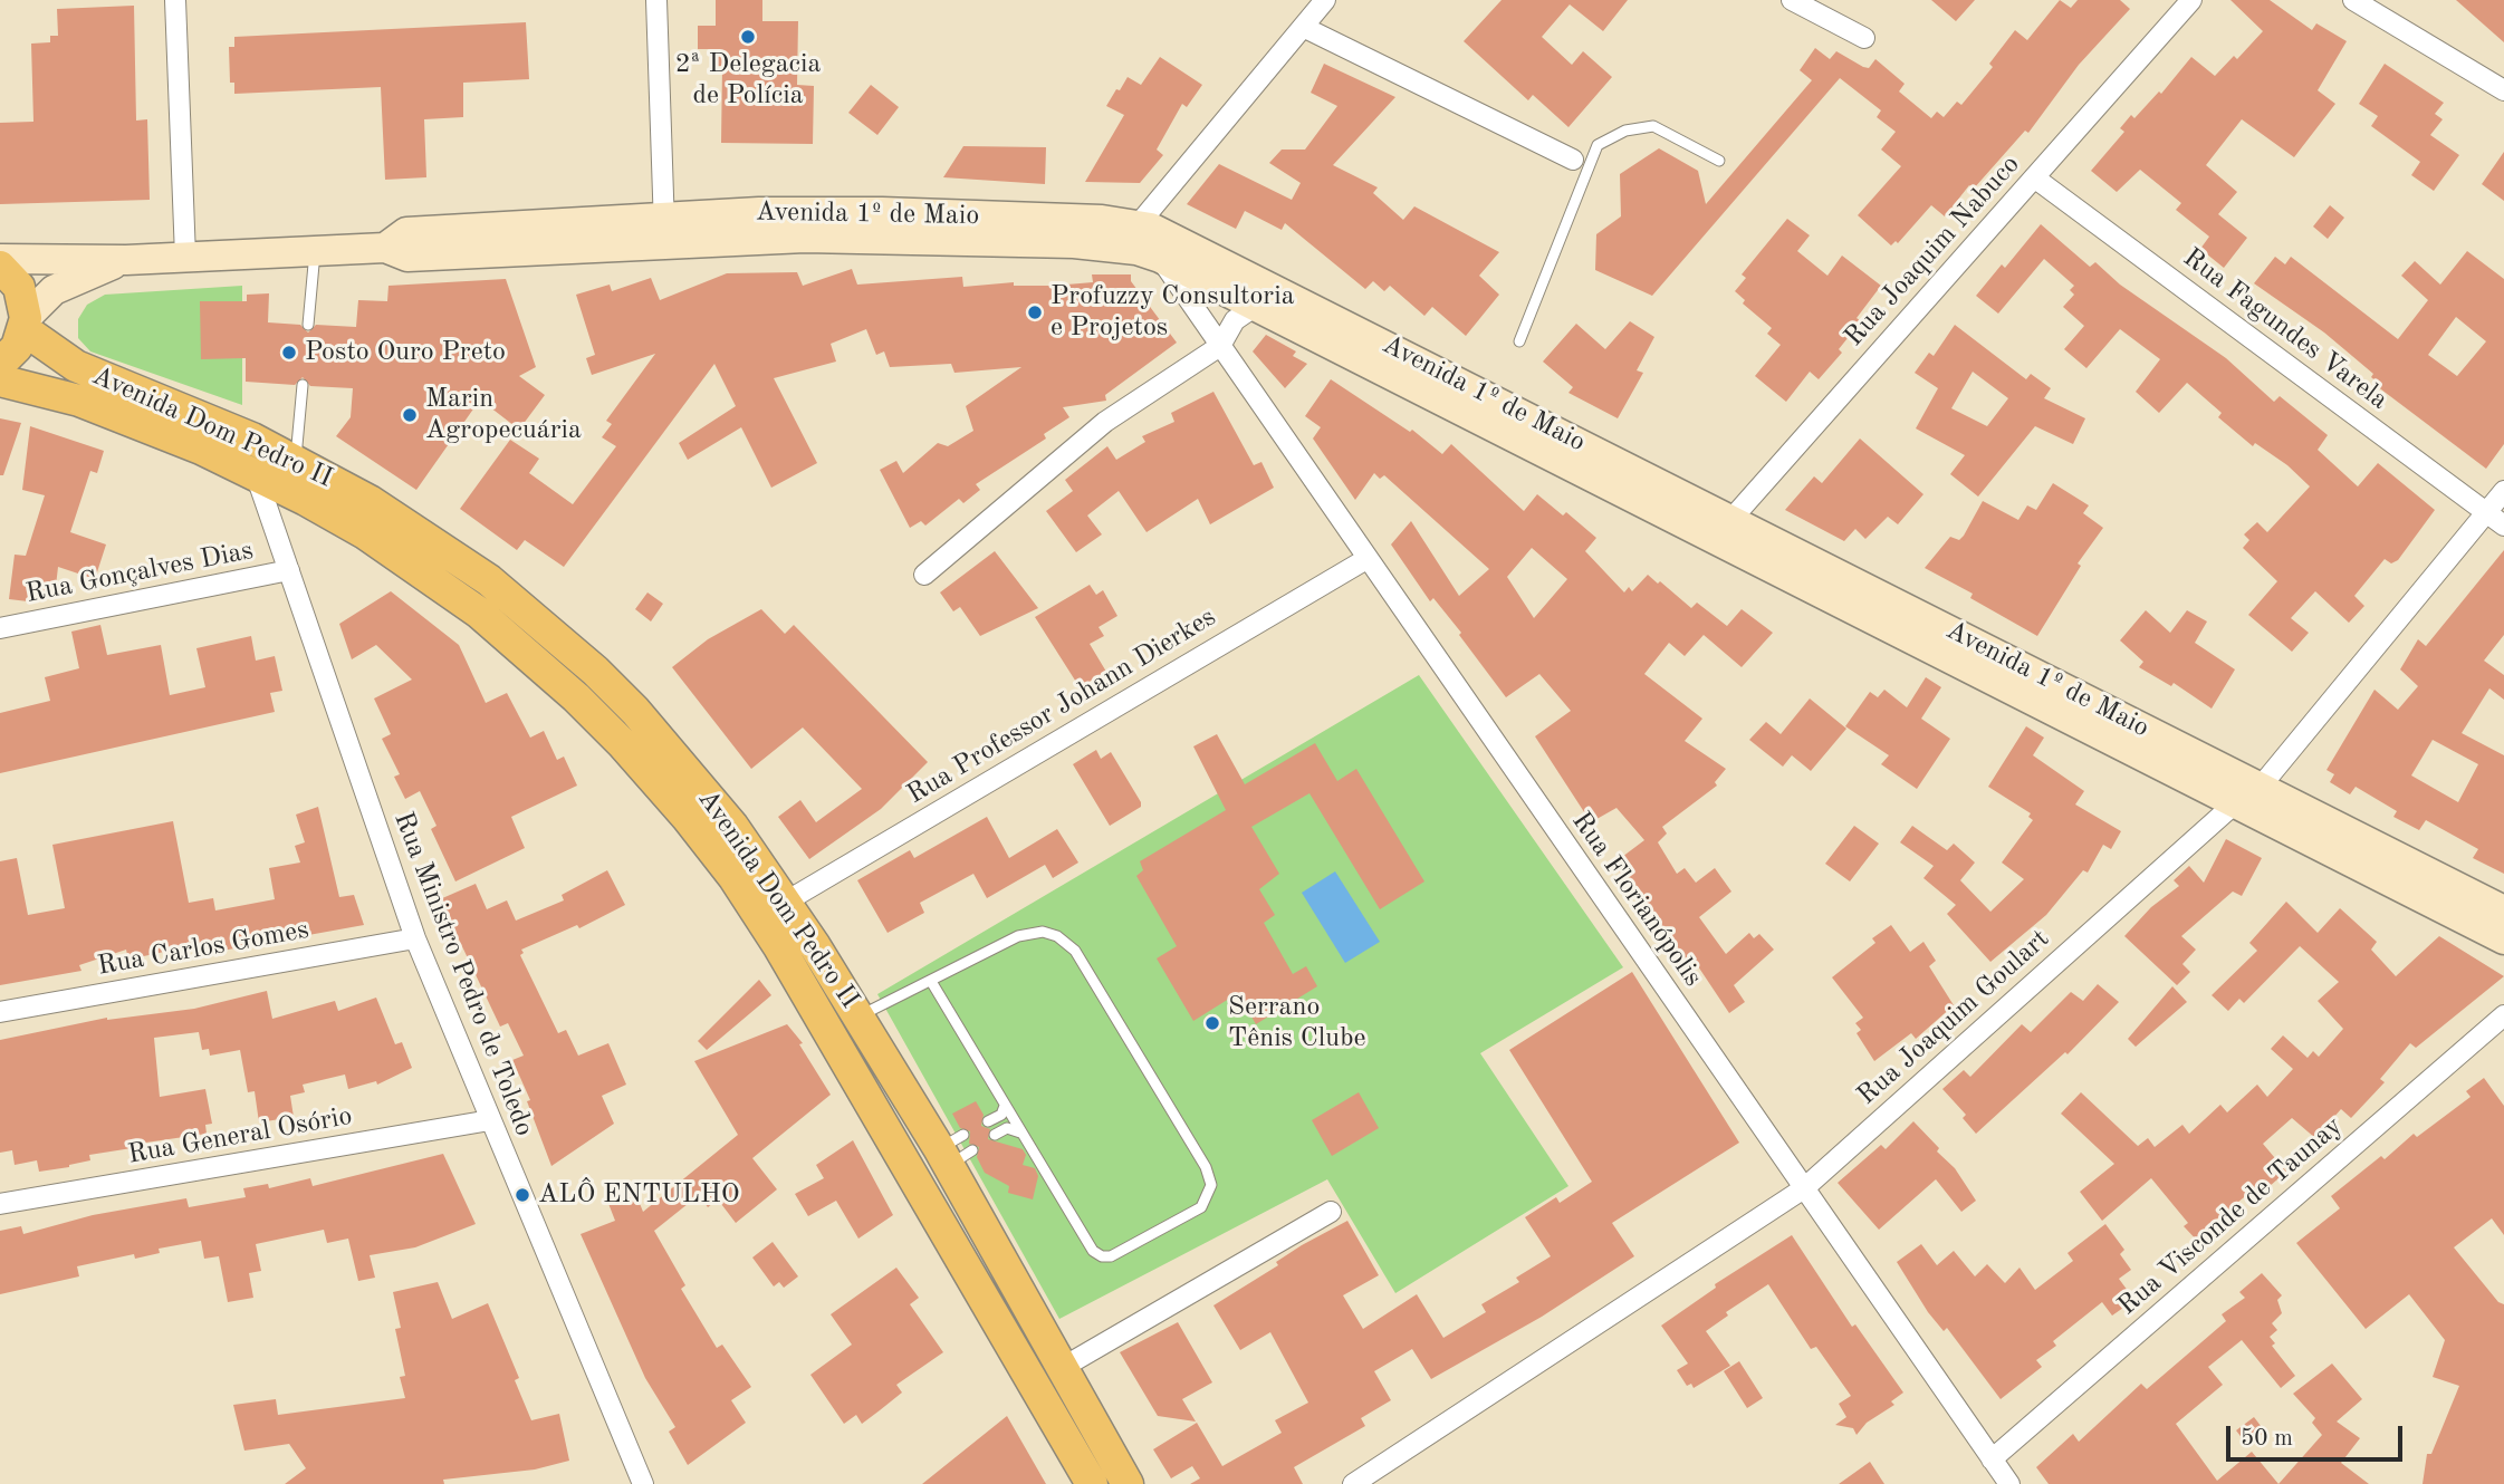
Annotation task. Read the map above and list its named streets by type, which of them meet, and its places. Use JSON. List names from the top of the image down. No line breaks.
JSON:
{"streets":{"main road":["Avenida 1º de Maio","Avenida Dom Pedro II"],"street":["Rua Joaquim Nabuco","Rua Fagundes Varela","Rua Gonçalves Dias","Rua Professor Johann Dierkes","Rua Florianópolis","Rua Carlos Gomes","Rua Ministro Pedro de Toledo","Rua Joaquim Goulart","Rua General Osório","Rua Visconde de Taunay"]},"crossings":[["Avenida 1º de Maio","Rua Joaquim Nabuco"],["Avenida 1º de Maio","Avenida Dom Pedro II"],["Avenida 1º de Maio","Rua Florianópolis"],["Avenida 1º de Maio","Rua Joaquim Goulart"],["Rua Joaquim Nabuco","Rua Fagundes Varela"],["Rua Fagundes Varela","Rua Joaquim Goulart"],["Avenida Dom Pedro II","Rua Professor Johann Dierkes"],["Avenida Dom Pedro II","Rua Ministro Pedro de Toledo"],["Rua Gonçalves Dias","Rua Ministro Pedro de Toledo"],["Rua Professor Johann Dierkes","Rua Florianópolis"],["Rua Florianópolis","Rua Joaquim Goulart"],["Rua Florianópolis","Rua Visconde de Taunay"],["Rua Carlos Gomes","Rua Ministro Pedro de Toledo"],["Rua Ministro Pedro de Toledo","Rua General Osório"]],"places":["2ª Delegacia de Polícia","Profuzzy Consultoria e Projetos","Posto Ouro Preto","Marin Agropecuária","Serrano Tênis Clube","ALÔ ENTULHO"],"scale_bar":"50 m"}
